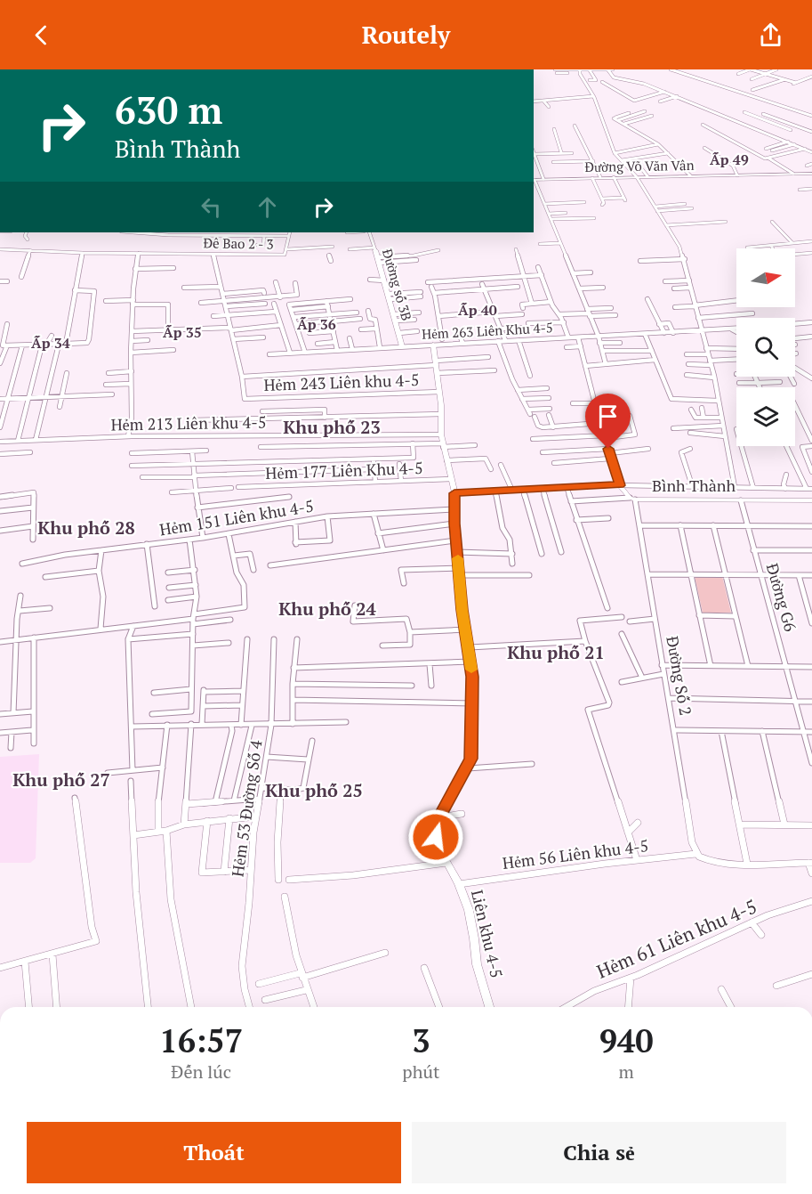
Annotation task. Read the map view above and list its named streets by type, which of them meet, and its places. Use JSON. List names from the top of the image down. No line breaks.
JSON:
{"streets":{"street":["Đường Võ Văn Vân","Đê Bao 2 - 3","Đường số 3B","Hẻm 263 Liên Khu 4-5","Hẻm 243 Liên khu 4-5","Hẻm 213 Liên khu 4-5","Hẻm 177 Liên Khu 4-5","Bình Thành","Hẻm 151 Liên khu 4-5","Đường G6","Đường Số 2","Hẻm 53 Đường Số 4","Hẻm 56 Liên khu 4-5","Liên khu 4-5","Hẻm 61 Liên khu 4-5"]},"crossings":[["Đường số 3B","Hẻm 263 Liên Khu 4-5"],["Hẻm 263 Liên Khu 4-5","Liên khu 4-5"],["Hẻm 243 Liên khu 4-5","Liên khu 4-5"],["Hẻm 213 Liên khu 4-5","Liên khu 4-5"],["Hẻm 177 Liên Khu 4-5","Liên khu 4-5"],["Bình Thành","Đường G6"],["Bình Thành","Đường Số 2"],["Hẻm 151 Liên khu 4-5","Liên khu 4-5"],["Đường Số 2","Hẻm 56 Liên khu 4-5"],["Hẻm 56 Liên khu 4-5","Liên khu 4-5"]],"districts":["Ấp 49","Ấp 40","Ấp 36","Ấp 35","Ấp 34","Khu phố 23","Khu phố 28","Khu phố 24","Khu phố 21","Khu phố 27","Khu phố 25"],"north":"right","page":{"header":"Routely","turn":["630 m","Bình Thành"],"eta":["16:57","Đến lúc","3","phút","940","m"],"buttons":["Thoát","Chia sẻ"]}}
